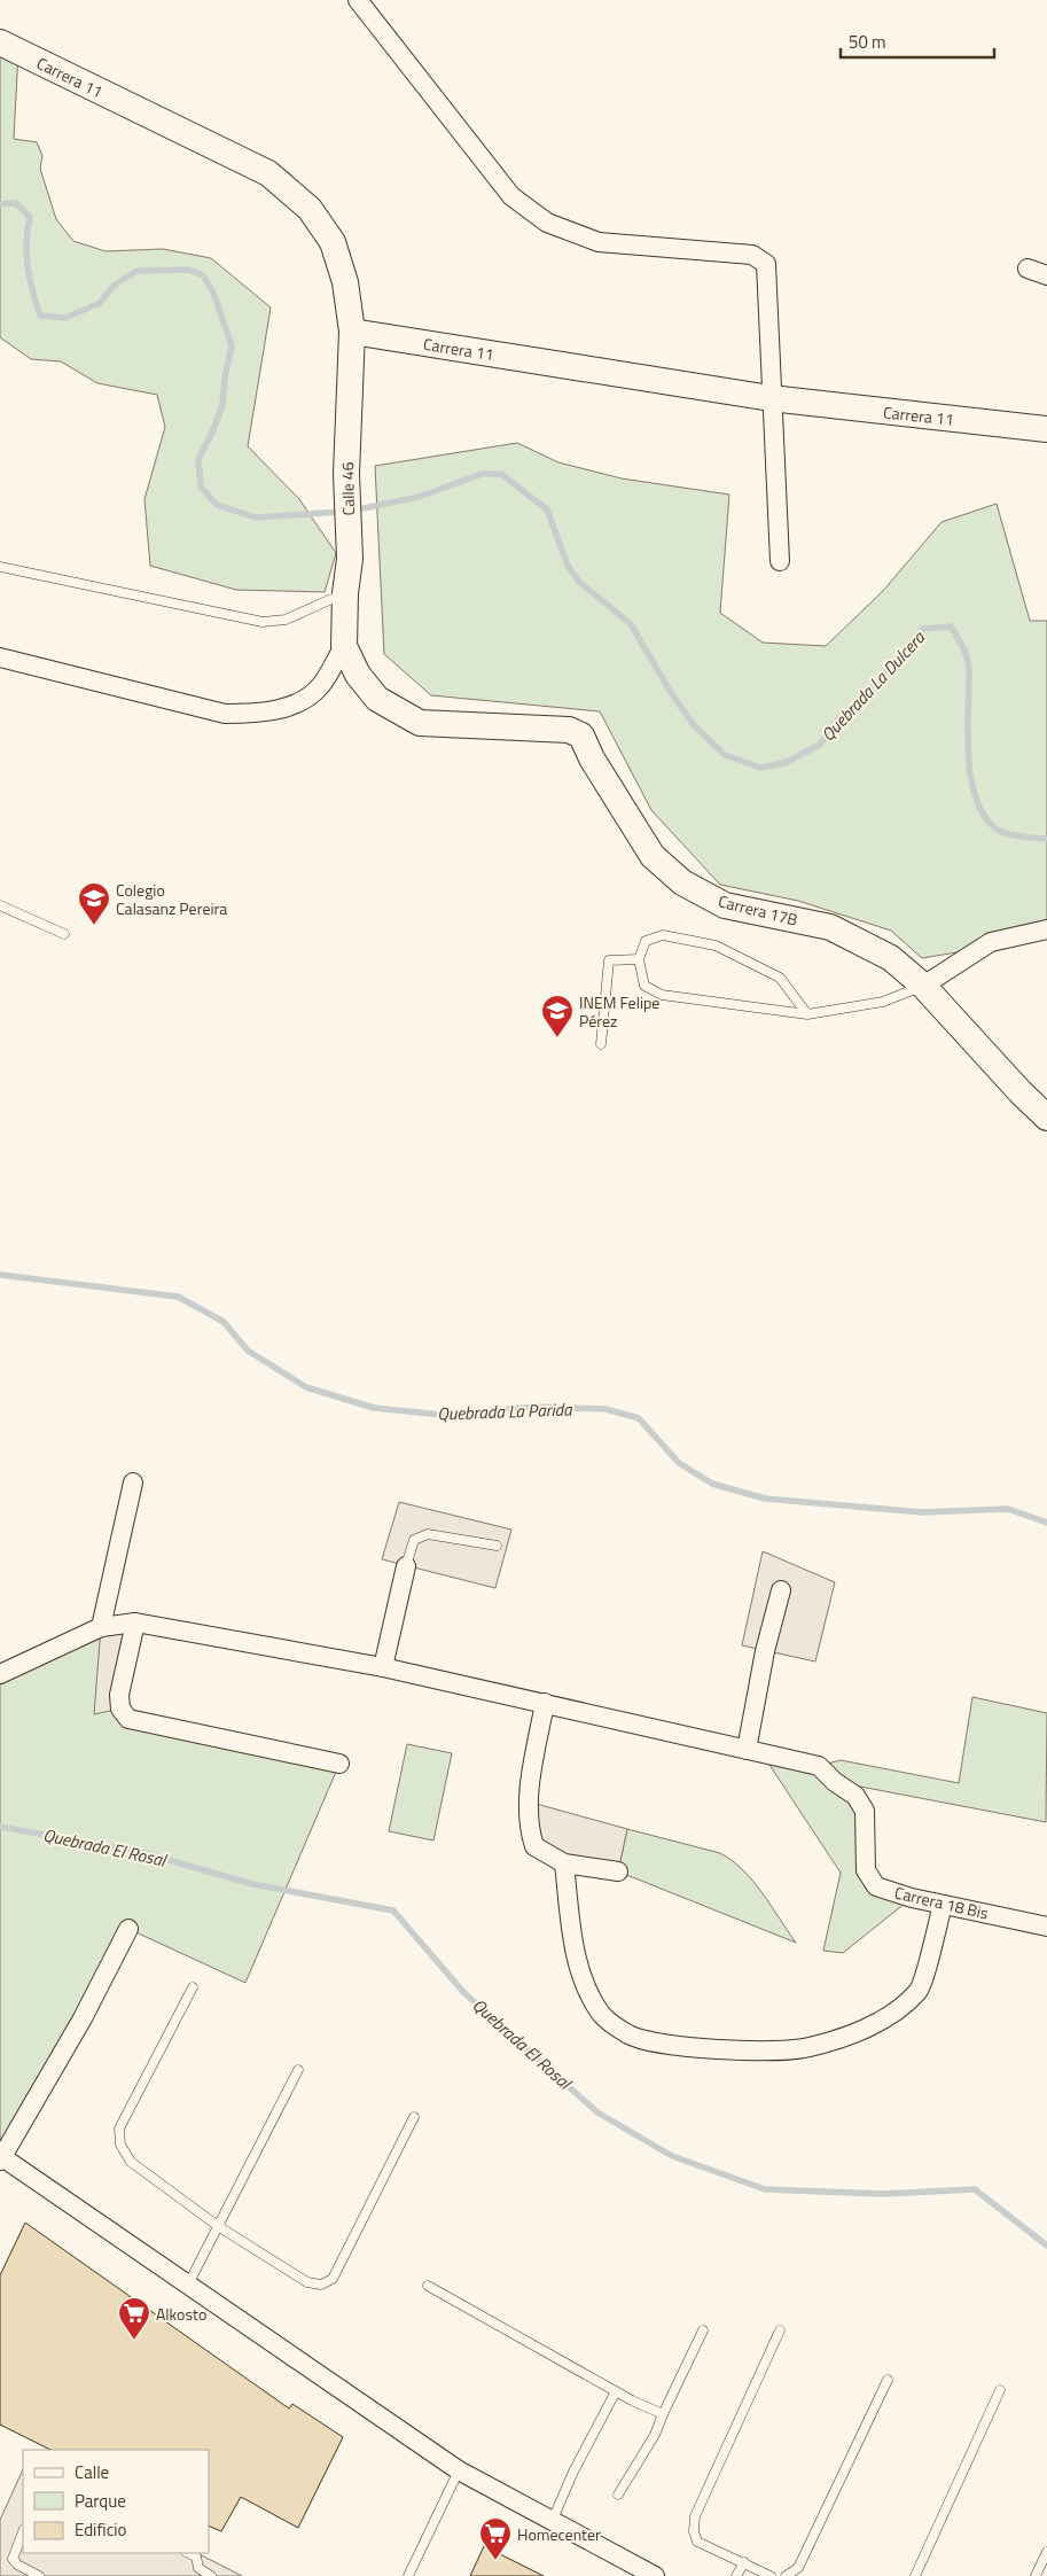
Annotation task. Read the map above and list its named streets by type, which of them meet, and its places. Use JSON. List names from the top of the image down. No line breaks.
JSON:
{"streets":{"street":["Carrera 11","Calle 46","Carrera 17B","Carrera 18 Bis"]},"crossings":[["Carrera 11","Calle 46"],["Calle 46","Carrera 17B"]],"water":["Quebrada La Dulcera","Quebrada La Parida","Quebrada El Rosal"],"places":{"school or university":["Colegio Calasanz Pereira","INEM Felipe Pérez"],"supermarket":["Alkosto","Homecenter"]},"legend":["Calle","Parque","Edificio"],"scale_bar":"50 m"}
